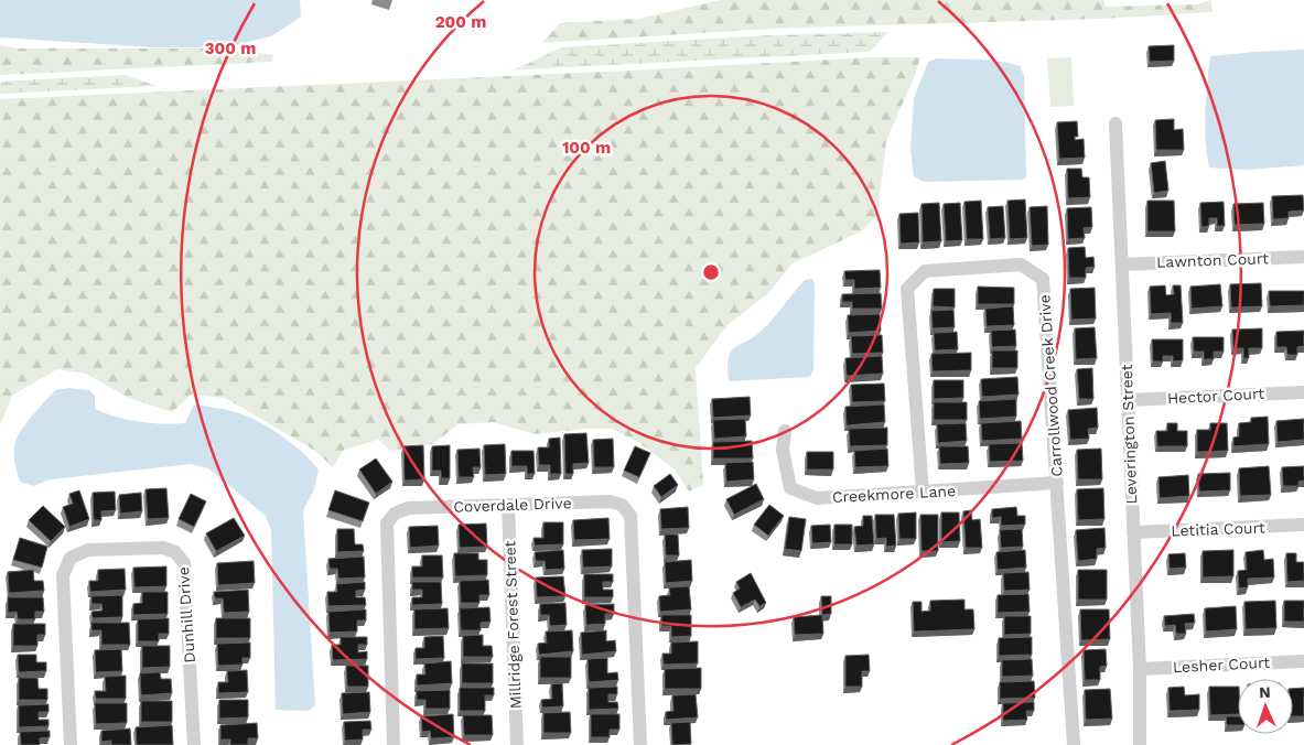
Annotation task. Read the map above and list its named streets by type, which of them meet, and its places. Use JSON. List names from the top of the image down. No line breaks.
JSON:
{"streets":{"street":["Lawnton Court","Carrollwood Creek Drive","Hector Court","Leverington Street","Creekmore Lane","Coverdale Drive","Letitia Court","Dunhill Drive","Millridge Forest Street","Lesher Court"]},"crossings":[["Lawnton Court","Leverington Street"],["Carrollwood Creek Drive","Creekmore Lane"],["Hector Court","Leverington Street"],["Leverington Street","Letitia Court"],["Leverington Street","Lesher Court"],["Coverdale Drive","Millridge Forest Street"]],"north":"top","rings":["200 m","300 m","100 m"]}
